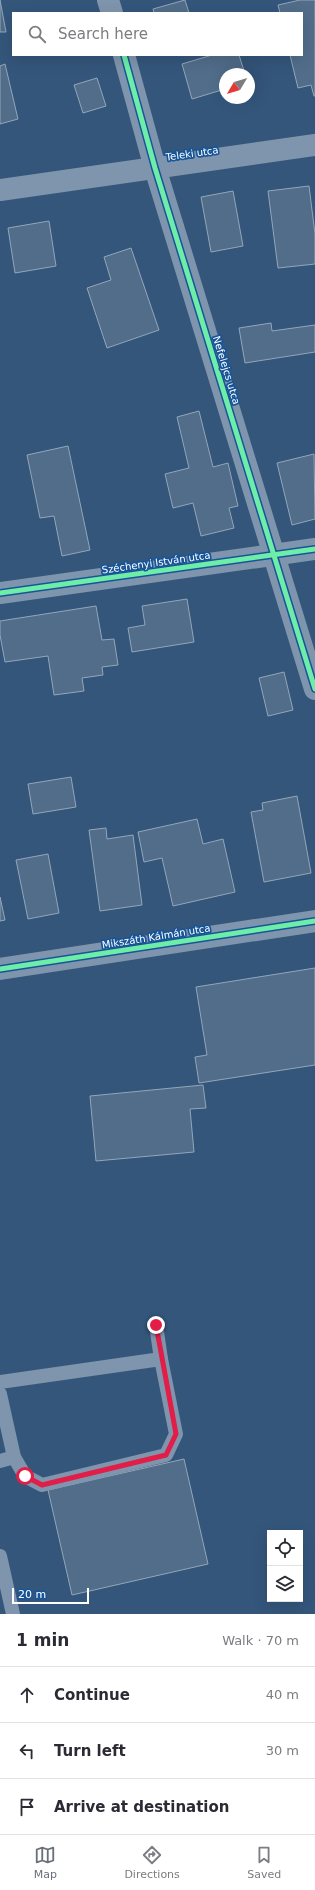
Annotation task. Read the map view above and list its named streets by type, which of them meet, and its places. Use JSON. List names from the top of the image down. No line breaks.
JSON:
{"streets":{"street":["Teleki utca","Nefelejcs utca","Széchenyi István utca","Mikszáth Kálmán utca"]},"crossings":[["Teleki utca","Nefelejcs utca"],["Nefelejcs utca","Széchenyi István utca"]],"scale_bar":"20 m","north":"bottom left","page":{"search":"Search here","scale":"20 m","heading":["1 min","Walk · 70 m"],"list":[["Continue","40 m"],["Turn left","30 m"],"Arrive at destination"],"nav":["Map","Directions","Saved"]}}
